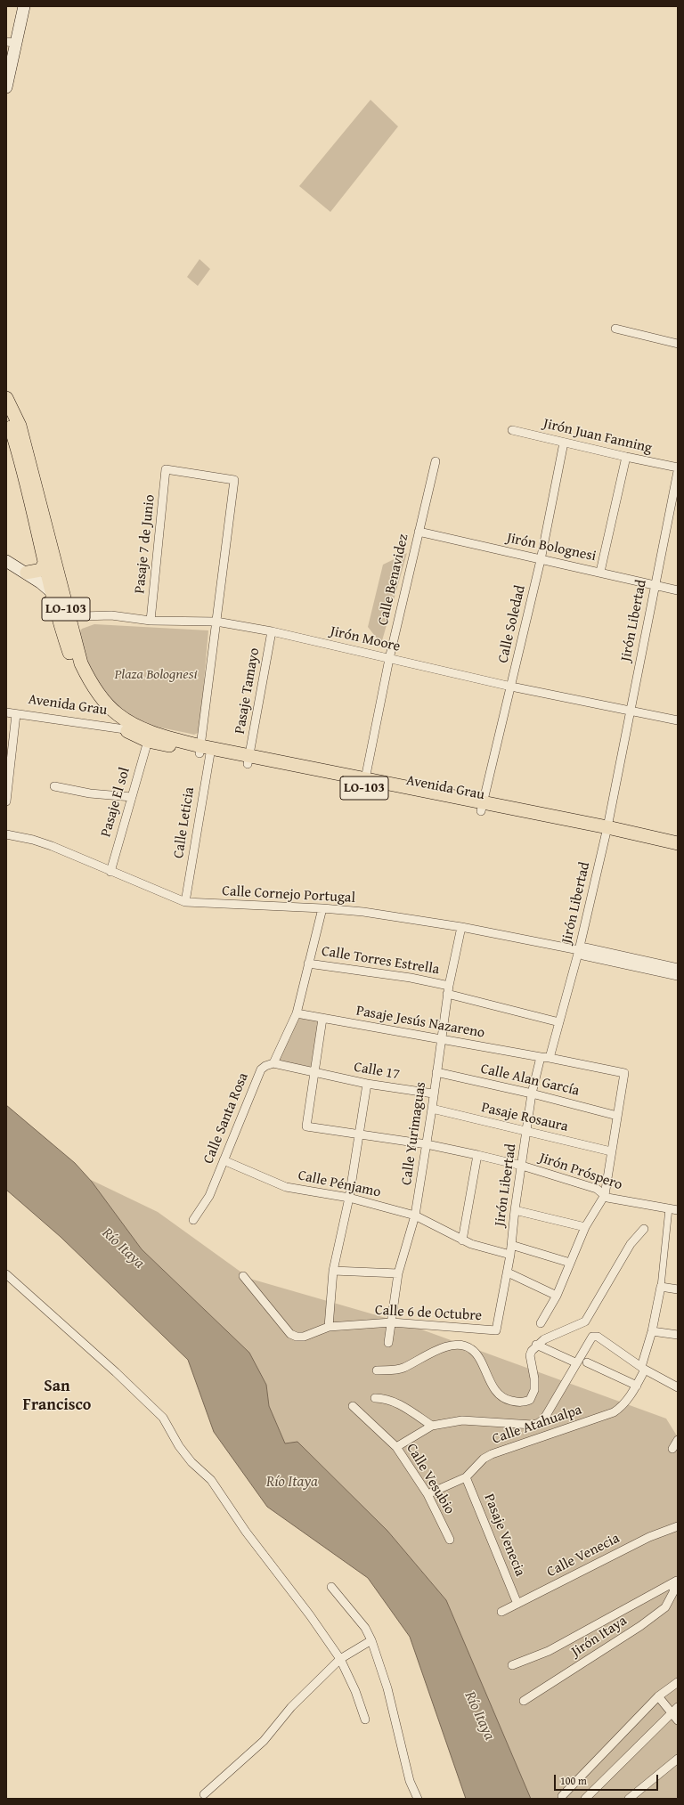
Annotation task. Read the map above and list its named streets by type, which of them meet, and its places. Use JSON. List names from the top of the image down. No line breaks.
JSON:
{"streets":{"main road":["LO-103","Avenida Grau"],"street":["Jirón Juan Fanning","Pasaje 7 de Junio","Jirón Bolognesi","Calle Benavidez","Jirón Libertad","Calle Soledad","Jirón Moore","Pasaje Tamayo","Pasaje El sol","Calle Leticia","Calle Cornejo Portugal","Calle Torres Estrella","Pasaje Jesús Nazareno","Calle 17","Calle Alan García","Pasaje Rosaura","Calle Santa Rosa","Calle Yurimaguas","Jirón Próspero","Calle Pénjamo","Calle 6 de Octubre","Calle Atahualpa","Calle Vesubio","Pasaje Venecia","Calle Venecia","Jirón Itaya"]},"crossings":[["Jirón Juan Fanning","Calle Soledad"],["Pasaje 7 de Junio","Jirón Moore"],["Pasaje 7 de Junio","Calle Leticia"],["Jirón Bolognesi","Calle Benavidez"],["Jirón Bolognesi","Jirón Libertad"],["Jirón Bolognesi","Calle Soledad"],["Calle Benavidez","Jirón Moore"],["Calle Benavidez","Avenida Grau"],["LO-103","Jirón Moore"],["LO-103","Avenida Grau"],["LO-103","Calle Leticia"],["Jirón Libertad","Jirón Moore"],["Jirón Libertad","Avenida Grau"],["Jirón Libertad","Calle Cornejo Portugal"],["Jirón Libertad","Calle Torres Estrella"],["Jirón Libertad","Pasaje Jesús Nazareno"],["Jirón Libertad","Calle Alan García"],["Jirón Libertad","Pasaje Rosaura"],["Jirón Libertad","Jirón Próspero"],["Jirón Libertad","Calle Pénjamo"],["Jirón Libertad","Calle 6 de Octubre"],["Calle Soledad","Jirón Moore"],["Calle Soledad","Avenida Grau"],["Jirón Moore","Pasaje Tamayo"],["Jirón Moore","Avenida Grau"],["Jirón Moore","Calle Leticia"],["Pasaje Tamayo","Avenida Grau"],["Avenida Grau","Pasaje El sol"],["Avenida Grau","Calle Leticia"],["Pasaje El sol","Calle Cornejo Portugal"],["Calle Leticia","Calle Cornejo Portugal"],["Calle Cornejo Portugal","Calle Yurimaguas"],["Calle Torres Estrella","Calle Yurimaguas"],["Pasaje Jesús Nazareno","Calle Yurimaguas"],["Calle 17","Calle Santa Rosa"],["Calle 17","Calle Yurimaguas"],["Calle 17","Jirón Próspero"],["Calle Alan García","Calle Yurimaguas"],["Pasaje Rosaura","Calle Yurimaguas"],["Calle Santa Rosa","Calle Pénjamo"],["Calle Yurimaguas","Jirón Próspero"],["Calle Yurimaguas","Calle Pénjamo"],["Calle Yurimaguas","Calle 6 de Octubre"],["Jirón Próspero","Calle Atahualpa"],["Calle Atahualpa","Calle Vesubio"],["Calle Atahualpa","Pasaje Venecia"],["Pasaje Venecia","Calle Venecia"]],"districts":["San Francisco"],"water":["Río Itaya"],"parks":["Plaza Bolognesi"],"scale_bar":"100 m"}
